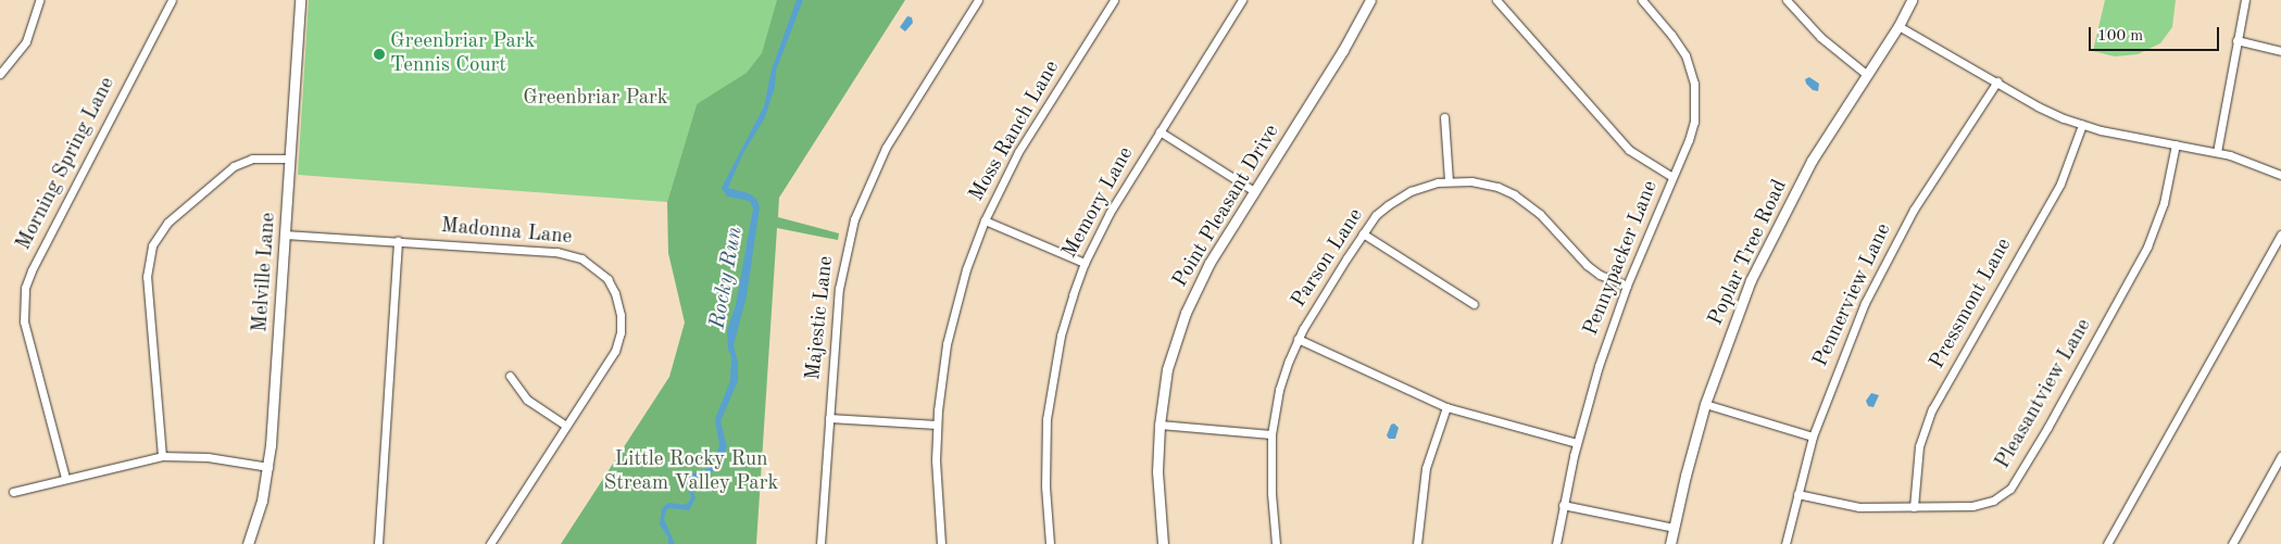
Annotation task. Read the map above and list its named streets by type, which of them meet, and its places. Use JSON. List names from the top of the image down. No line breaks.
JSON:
{"streets":{"street":["Moss Ranch Lane","Morning Spring Lane","Memory Lane","Point Pleasant Drive","Madonna Lane","Poplar Tree Road","Parson Lane","Pennypacker Lane","Melville Lane","Pennerview Lane","Pressmont Lane","Majestic Lane","Pleasantview Lane"]},"crossings":[["Madonna Lane","Melville Lane"],["Parson Lane","Pennypacker Lane"],["Pennerview Lane","Pleasantview Lane"],["Pressmont Lane","Pleasantview Lane"]],"water":["Rocky Run"],"parks":["Greenbriar Park","Little Rocky Run Stream Valley Park"],"places":["Greenbriar Park Tennis Court"],"scale_bar":"100 m"}
